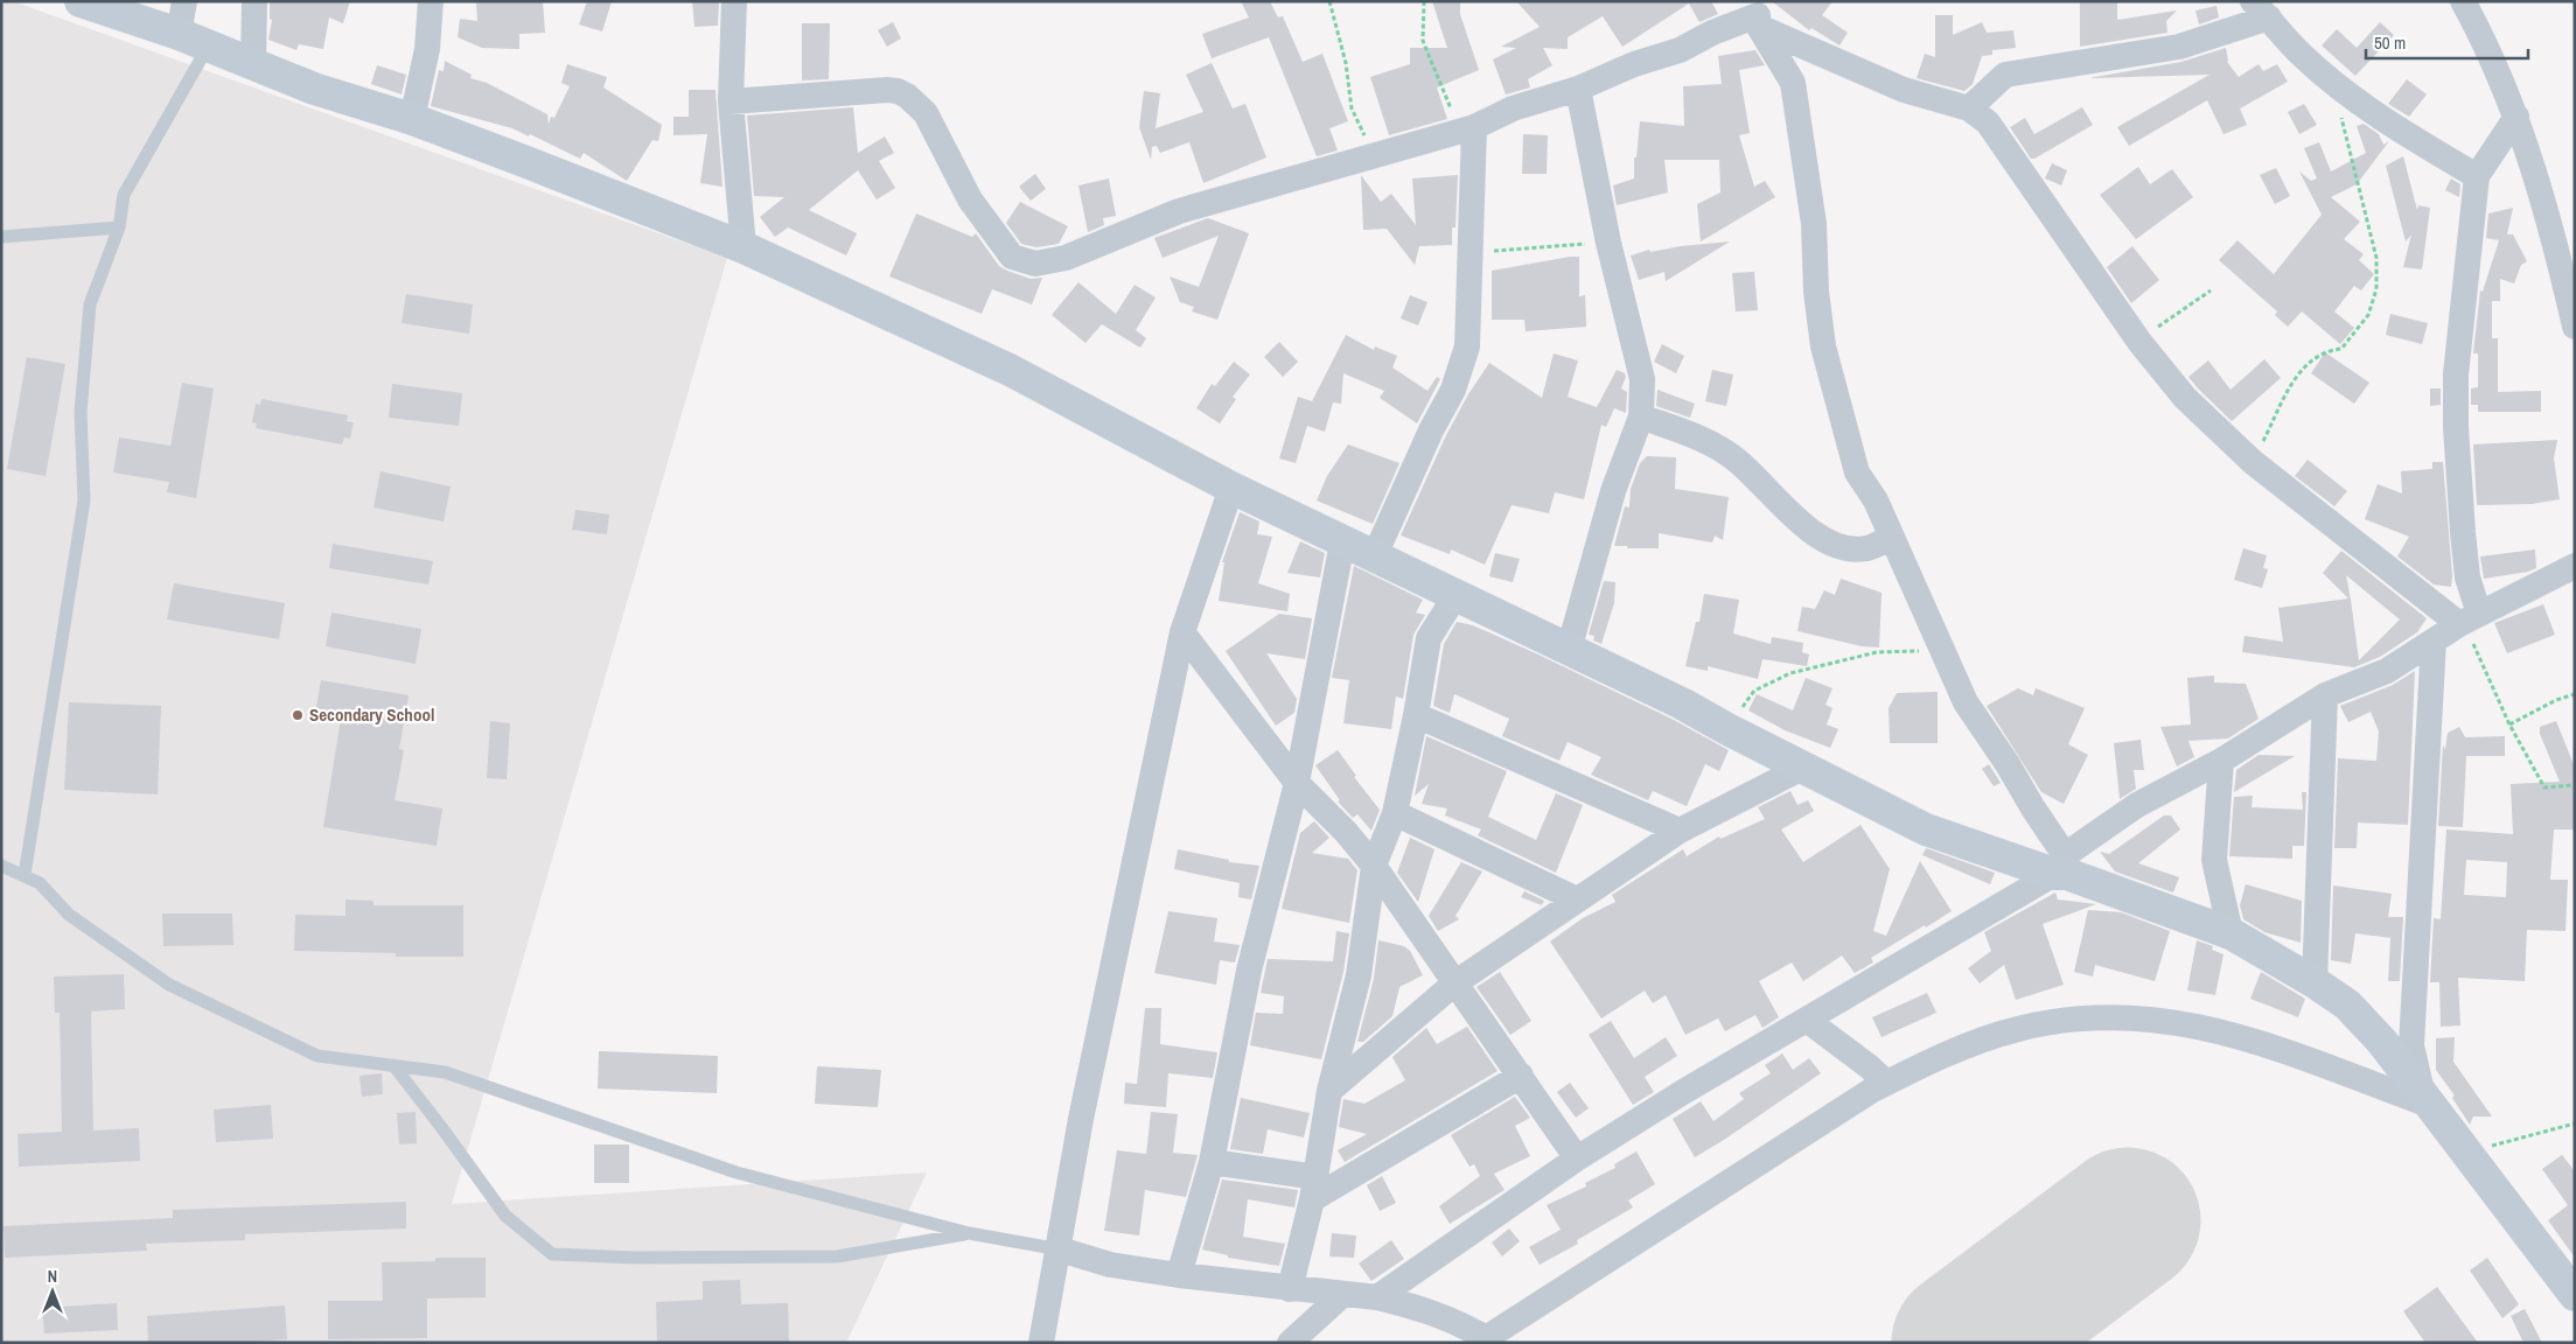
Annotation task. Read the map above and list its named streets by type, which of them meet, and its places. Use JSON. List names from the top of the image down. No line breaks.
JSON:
{"places":["Secondary School"],"scale_bar":"50 m","north":"top"}
